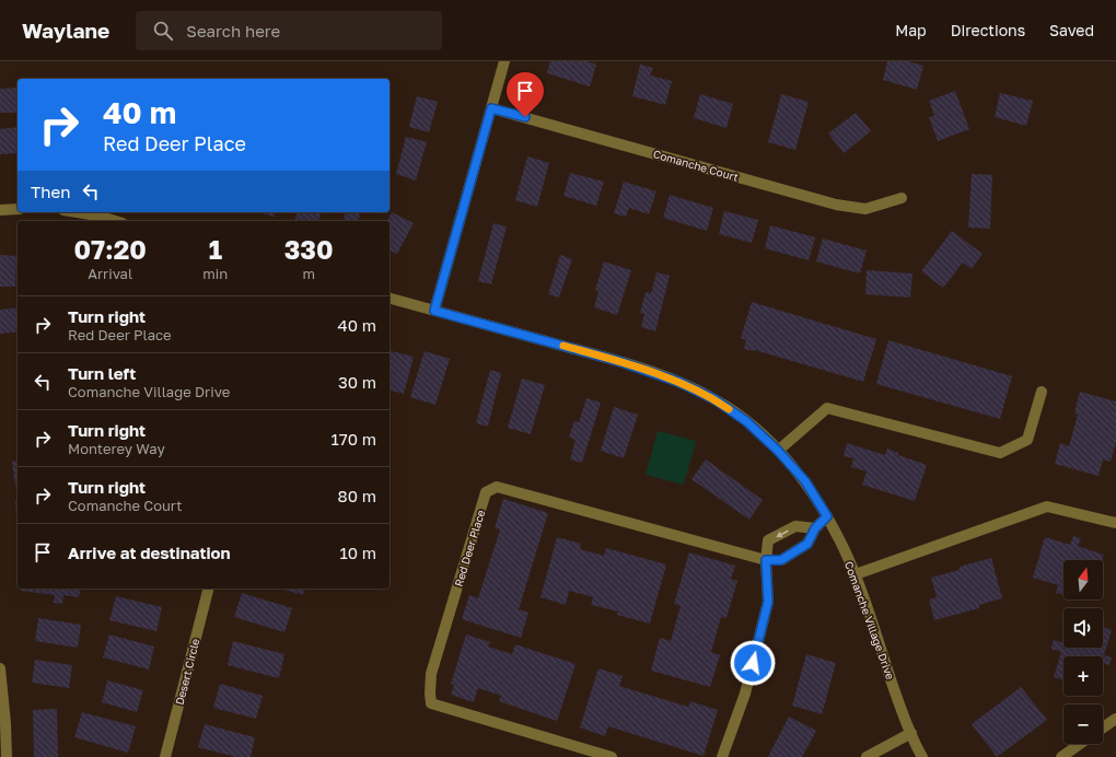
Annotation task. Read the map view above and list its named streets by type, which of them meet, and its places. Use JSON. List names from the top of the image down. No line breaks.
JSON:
{"streets":{"street":["Comanche Court","Red Deer Place","Comanche Village Drive","Desert Circle"]},"crossings":[["Red Deer Place","Comanche Village Drive"]],"north":"top","page":{"header":"Waylane","search":"Search here","nav":["Map","Directions","Saved"],"turn":["40 m","Red Deer Place"],"then":"Then","eta":["07:20","Arrival","1","min","330","m"],"list":[{"name":"Turn right","note":"Red Deer Place","value":"40 m"},{"name":"Turn left","note":"Comanche Village Drive","value":"30 m"},{"name":"Turn right","note":"Monterey Way","value":"170 m"},{"name":"Turn right","note":"Comanche Court","value":"80 m"},{"name":"Arrive at destination","value":"10 m"}],"map_buttons":["+","−"]}}
